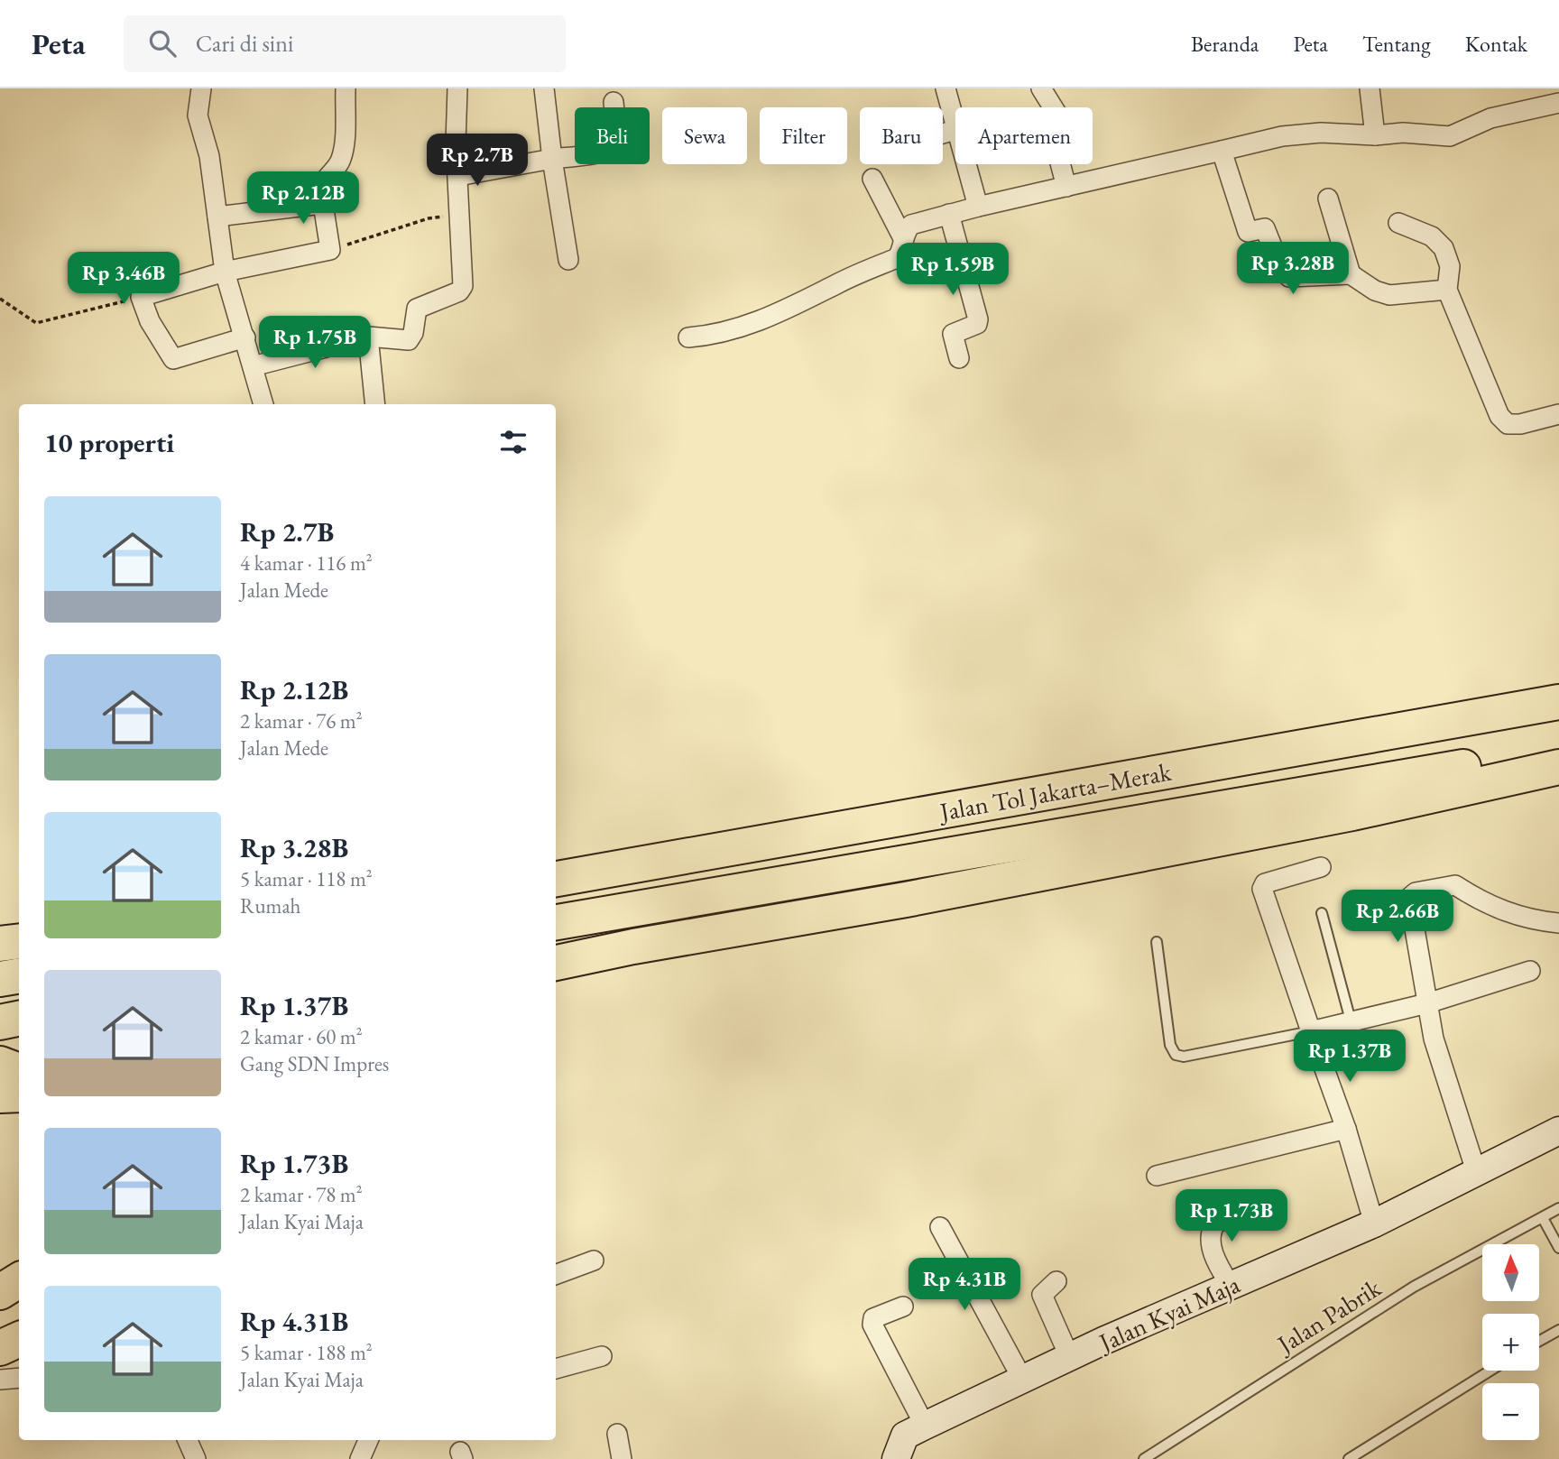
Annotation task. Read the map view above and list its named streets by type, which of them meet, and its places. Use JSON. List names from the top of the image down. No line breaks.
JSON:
{"streets":{"highway":["Jalan Tol Jakarta–Merak"],"main road":["Jalan Kyai Maja"],"lane":["Jalan Pabrik"]},"north":"top","page":{"header":"Peta","search":"Cari di sini","nav":["Beranda","Peta","Tentang","Kontak"],"chip":["Beli","Sewa","Filter","Baru","Apartemen"],"price":["Rp 2.7B","Rp 2.12B","Rp 3.28B","Rp 1.59B","Rp 3.46B","Rp 1.75B","Rp 2.66B","Rp 1.37B","Rp 1.73B","Rp 4.31B"],"heading":"10 properti","list":[{"name":"Rp 2.7B","note":"4 kamar · 116 m² · Jalan Mede"},{"name":"Rp 2.12B","note":"2 kamar · 76 m² · Jalan Mede"},{"name":"Rp 3.28B","note":"5 kamar · 118 m² · Rumah"},{"name":"Rp 1.37B","note":"2 kamar · 60 m² · Gang SDN Impres"},{"name":"Rp 1.73B","note":"2 kamar · 78 m² · Jalan Kyai Maja"},{"name":"Rp 4.31B","note":"5 kamar · 188 m² · Jalan Kyai Maja"}],"map_buttons":["+","−"]}}
